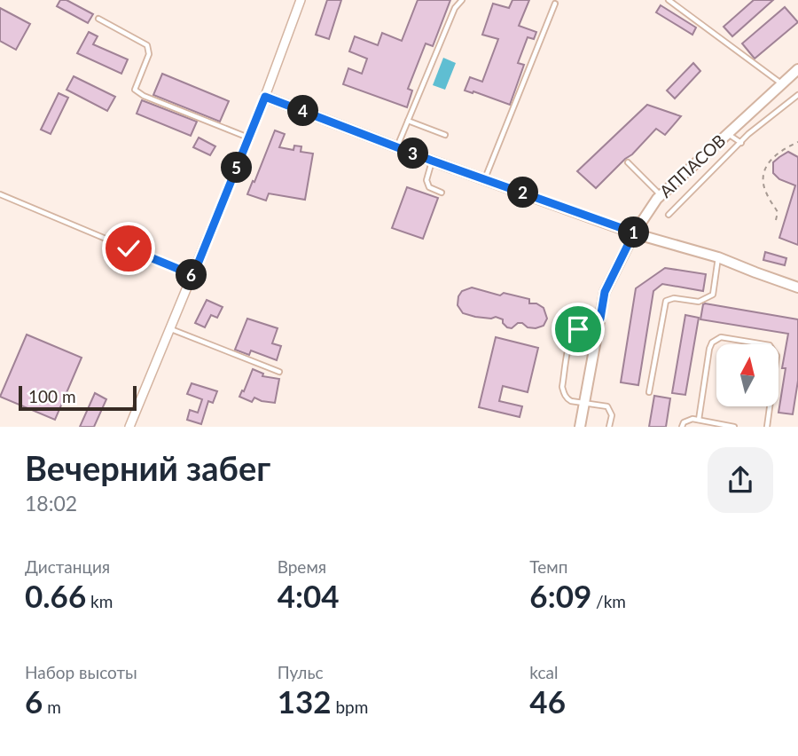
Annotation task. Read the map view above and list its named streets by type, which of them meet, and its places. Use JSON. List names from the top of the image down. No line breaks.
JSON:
{"streets":{"street":["АППАСОВ"]},"scale_bar":"100 m","north":"top","page":{"pins":["4","3","5","2","1","6"],"scale":"100 m","heading":["Вечерний забег","18:02"],"stats":[["Дистанция","0.66 km"],["Время","4:04"],["Темп","6:09 /km"],["Набор высоты","6 m"],["Пульс","132 bpm"],["kcal","46"]]}}
